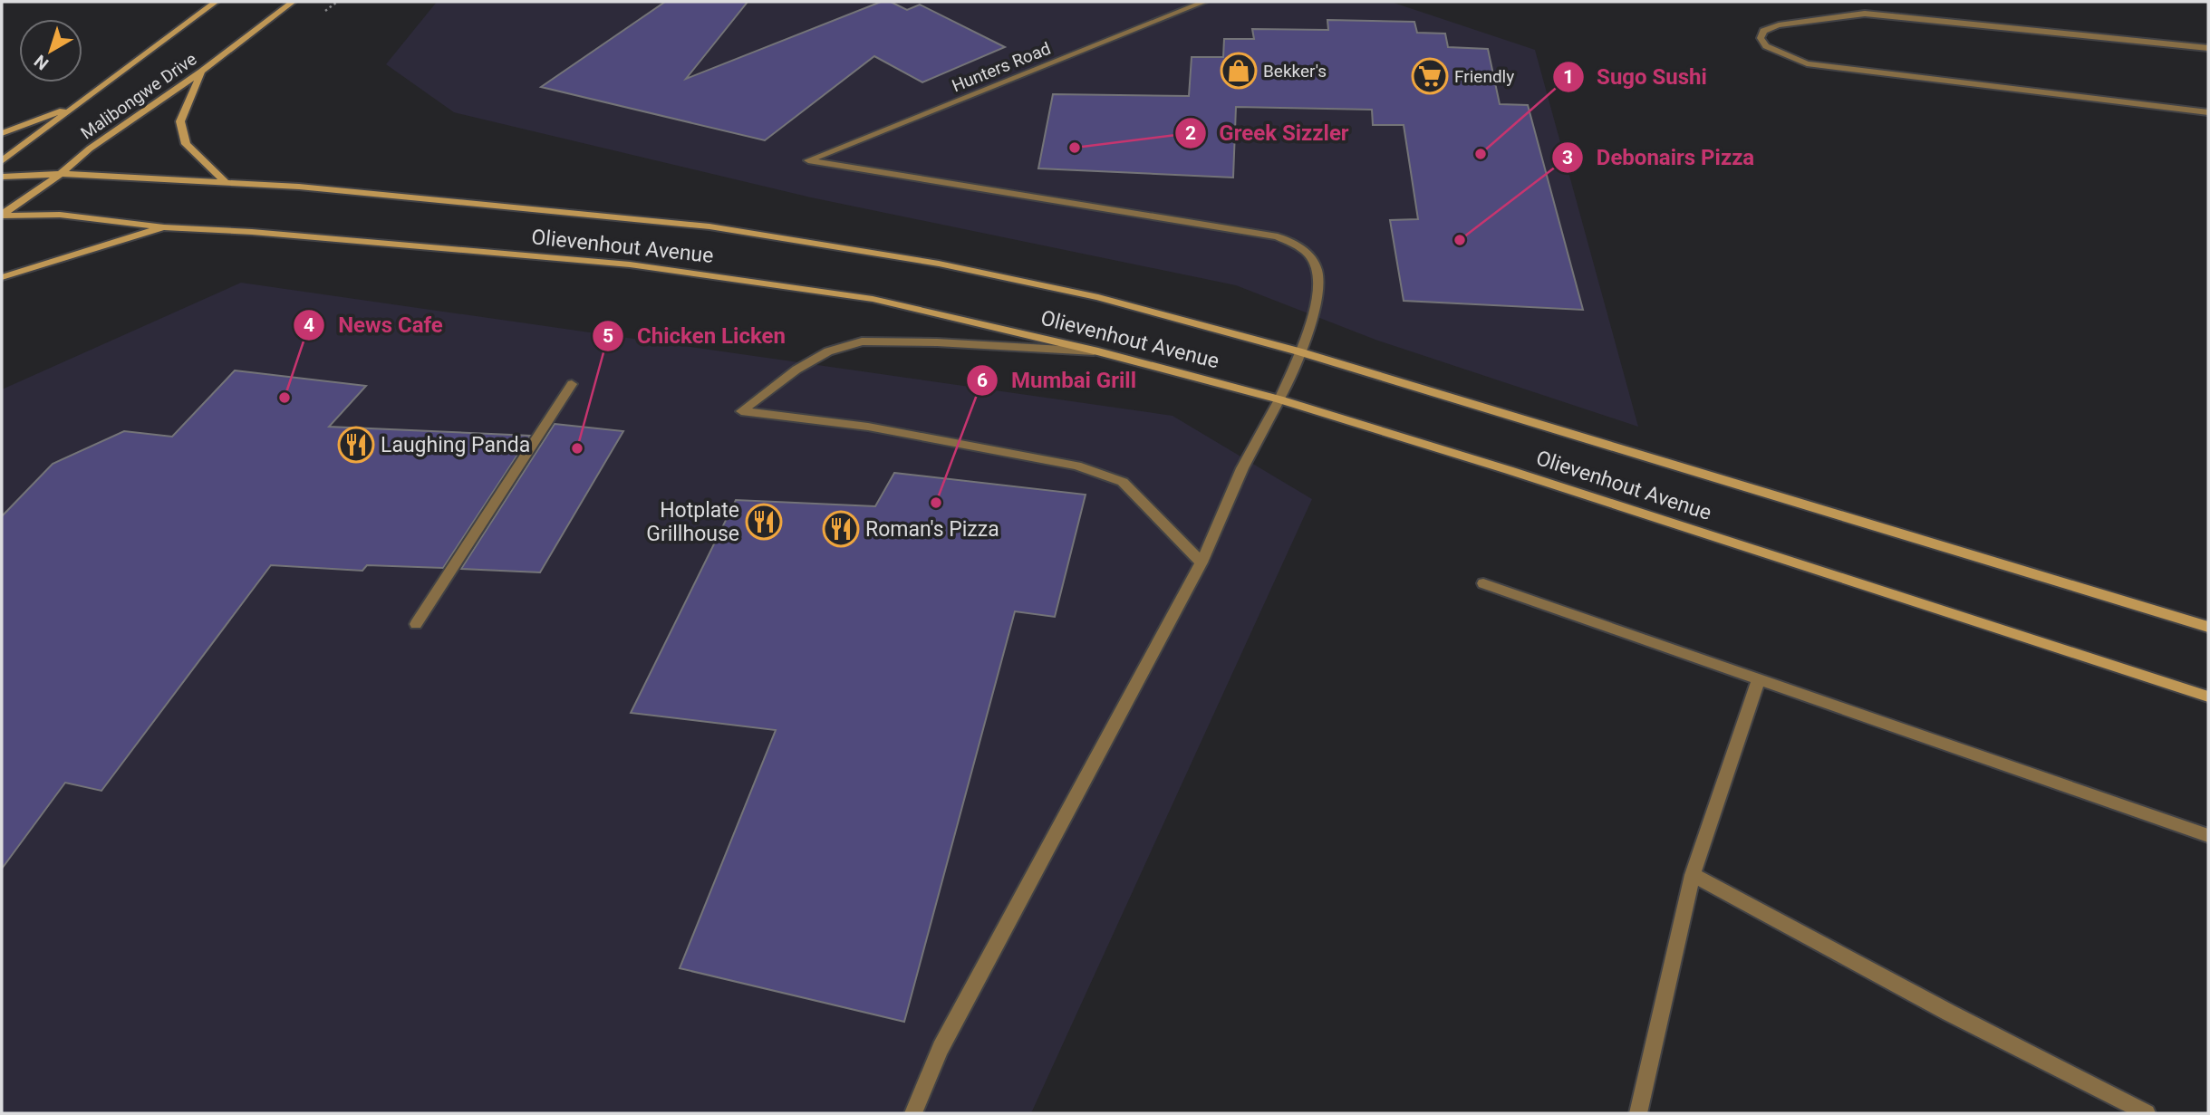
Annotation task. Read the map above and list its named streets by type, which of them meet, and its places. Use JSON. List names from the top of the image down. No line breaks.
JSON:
{"streets":{"street":["Hunters Road","Malibongwe Drive","Olievenhout Avenue"]},"crossings":[["Hunters Road","Olievenhout Avenue"],["Malibongwe Drive","Olievenhout Avenue"]],"places":{"shop":["Bekker's"],"supermarket":["Friendly"],"other":["Greek Sizzler","Sugo Sushi","Debonairs Pizza","News Cafe","Chicken Licken","Mumbai Grill"],"restaurant":["Laughing Panda","Hotplate Grillhouse","Roman's Pizza"]},"north":"bottom left"}
